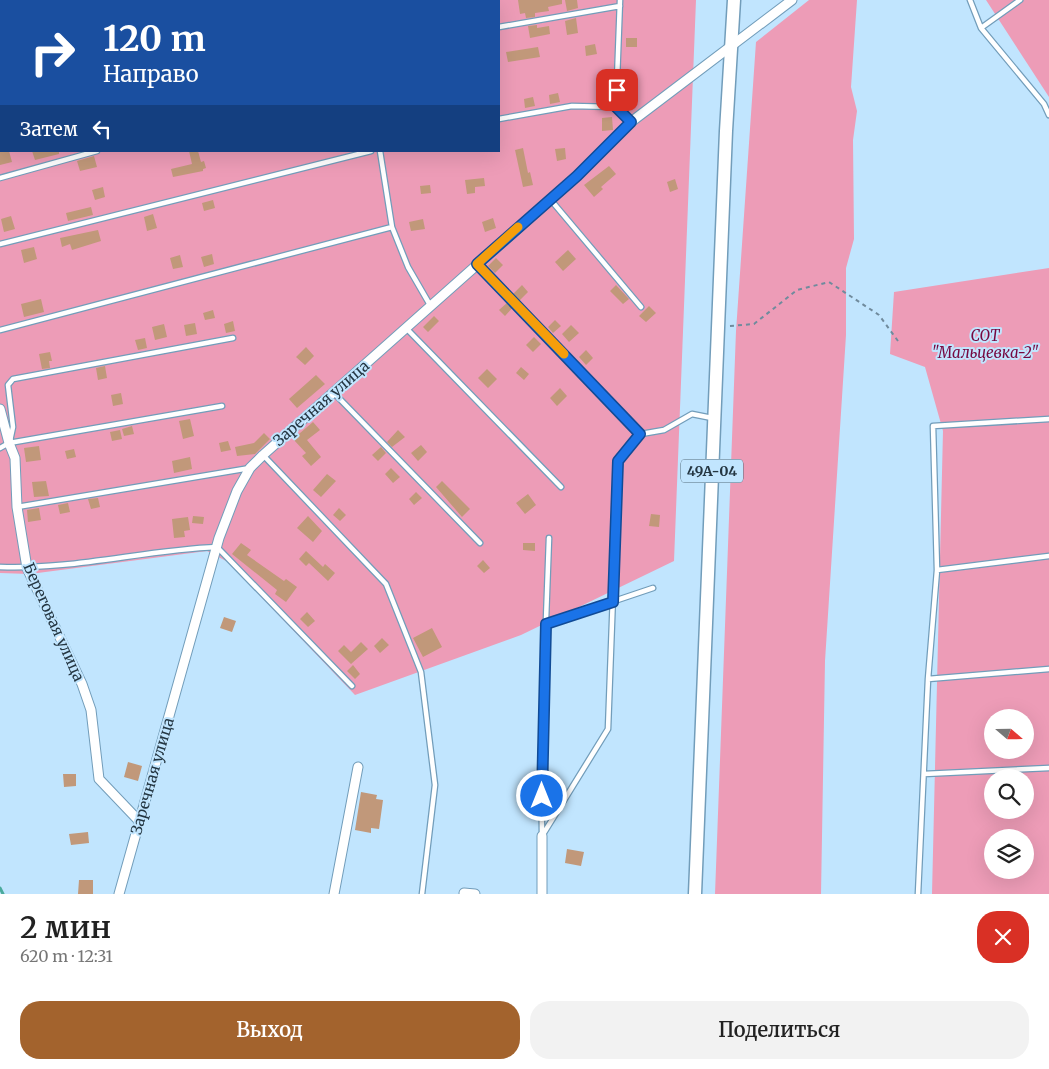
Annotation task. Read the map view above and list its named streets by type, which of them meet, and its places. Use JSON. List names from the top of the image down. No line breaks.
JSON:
{"streets":{"main road":["49А-04"],"street":["Заречная улица","Береговая улица"]},"crossings":[["Заречная улица","49А-04"],["Заречная улица","Береговая улица"]],"parks":["СОТ \"Мальцевка-2\""],"north":"right","page":{"turn":["120 m","Направо"],"then":"Затем","heading":["2 мин","620 m · 12:31"],"buttons":["Выход","Поделиться"]}}
